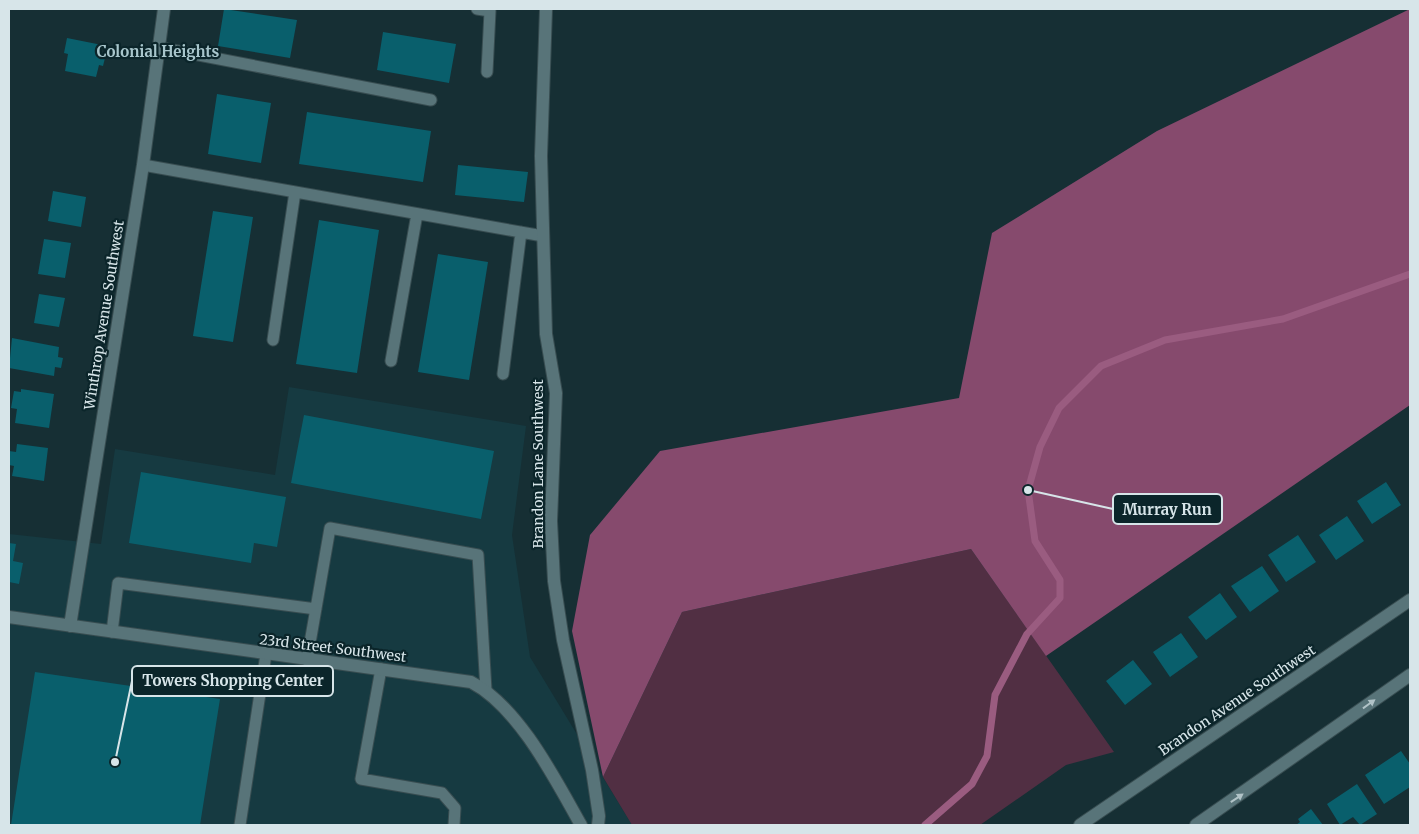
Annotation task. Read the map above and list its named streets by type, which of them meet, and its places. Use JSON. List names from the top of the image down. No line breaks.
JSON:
{"streets":{"street":["Winthrop Avenue Southwest","Brandon Lane Southwest","23rd Street Southwest","Brandon Avenue Southwest"]},"crossings":[["Winthrop Avenue Southwest","23rd Street Southwest"]],"districts":["Colonial Heights"],"places":["Murray Run","Towers Shopping Center"]}
